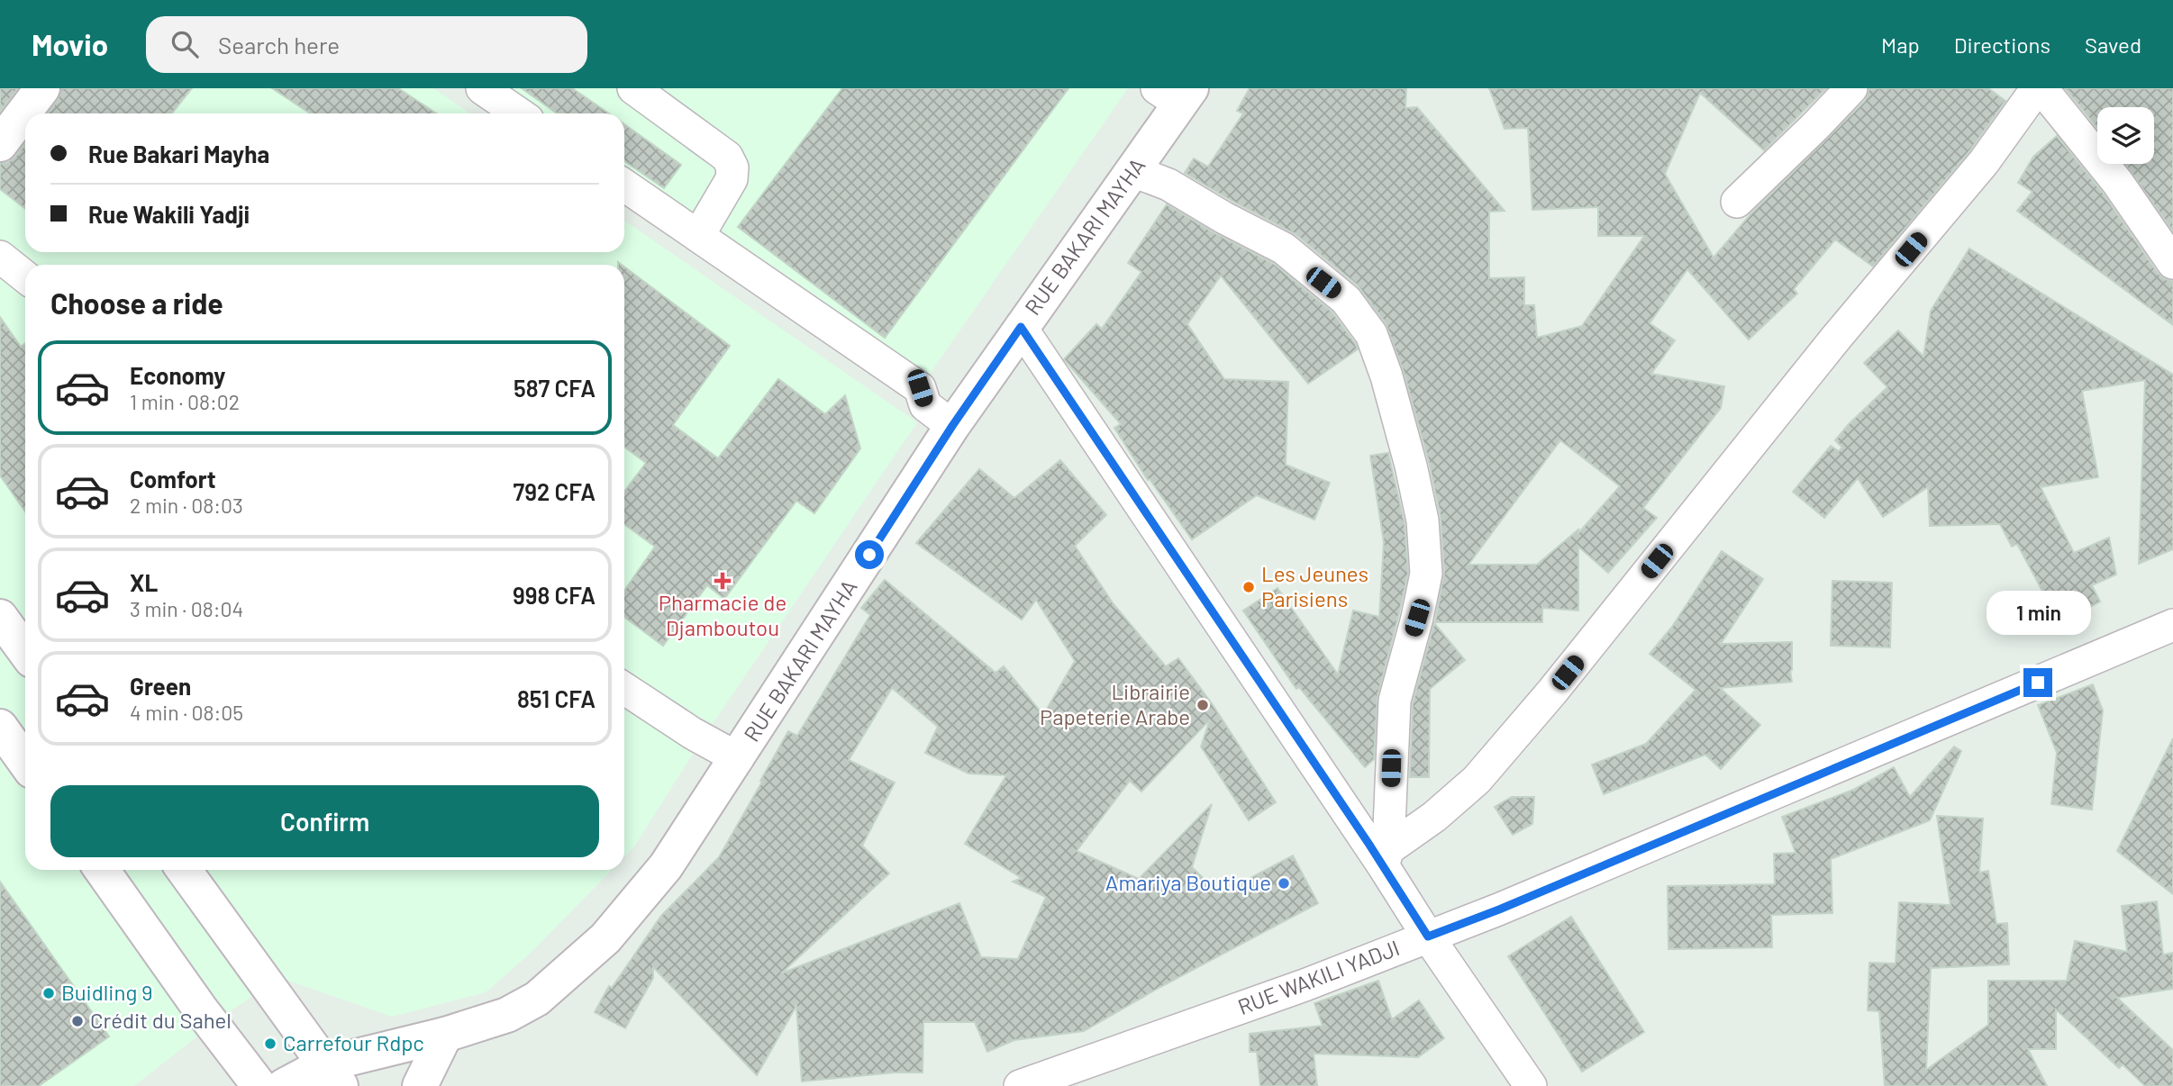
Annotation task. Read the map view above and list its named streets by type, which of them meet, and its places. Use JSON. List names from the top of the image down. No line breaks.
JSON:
{"streets":{"street":["RUE BAKARI MAYHA","RUE WAKILI YADJI"]},"places":{"health":["Pharmacie de Djamboutou"],"other":["Les Jeunes Parisiens","Librairie Papeterie Arabe","Amariya Boutique","Buidling 9","Crédit du Sahel","Carrefour Rdpc"]},"page":{"header":"Movio","search":"Search here","nav":["Map","Directions","Saved"],"banner":["Rue Bakari Mayha","Rue Wakili Yadji"],"heading":"Choose a ride","list":[{"name":"Economy","note":"1 min · 08:02","value":"587 CFA"},{"name":"Comfort","note":"2 min · 08:03","value":"792 CFA"},{"name":"XL","note":"3 min · 08:04","value":"998 CFA"},{"name":"Green","note":"4 min · 08:05","value":"851 CFA"}],"bubble":"1 min","buttons":"Confirm"}}
